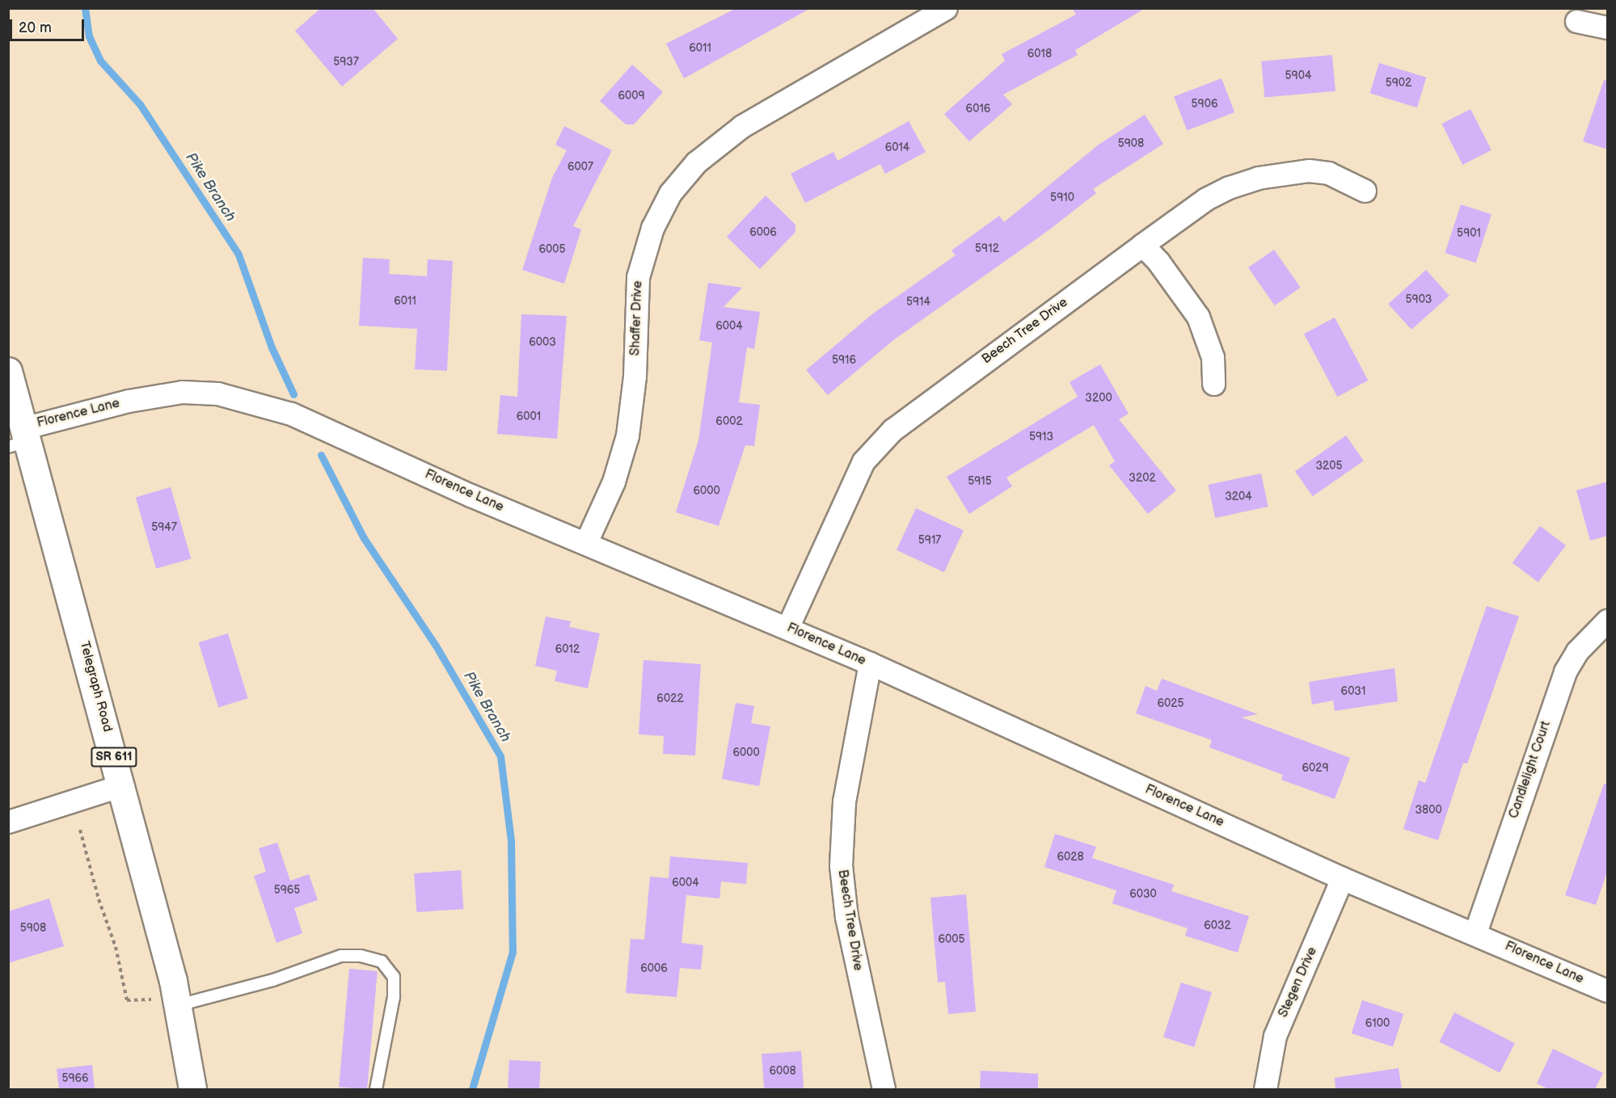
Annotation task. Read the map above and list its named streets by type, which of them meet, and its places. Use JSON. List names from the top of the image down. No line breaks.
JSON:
{"streets":{"main road":["Telegraph Road","SR 611"],"street":["Shaffer Drive","Beech Tree Drive","Florence Lane","Candlelight Court","Stegen Drive"]},"crossings":[["Shaffer Drive","Florence Lane"],["Beech Tree Drive","Florence Lane"],["Florence Lane","Telegraph Road"],["Florence Lane","Candlelight Court"],["Florence Lane","Stegen Drive"]],"water":["Pike Branch"],"house_numbers":["6011","6018","5937","5904","5902","6009","5906","6016","5908","6014","6007","5910","6006","5901","5912","6005","5903","6011","5914","6004","6003","5916","3200","6001","6002","5913","3205","3202","5915","6000","3204","5947","5917","6012","6031","6022","6025","6000","6029","3800","6028","6004","5965","6030","6032","5908","6005","6006","6100","6008","5966"],"scale_bar":"20 m"}
